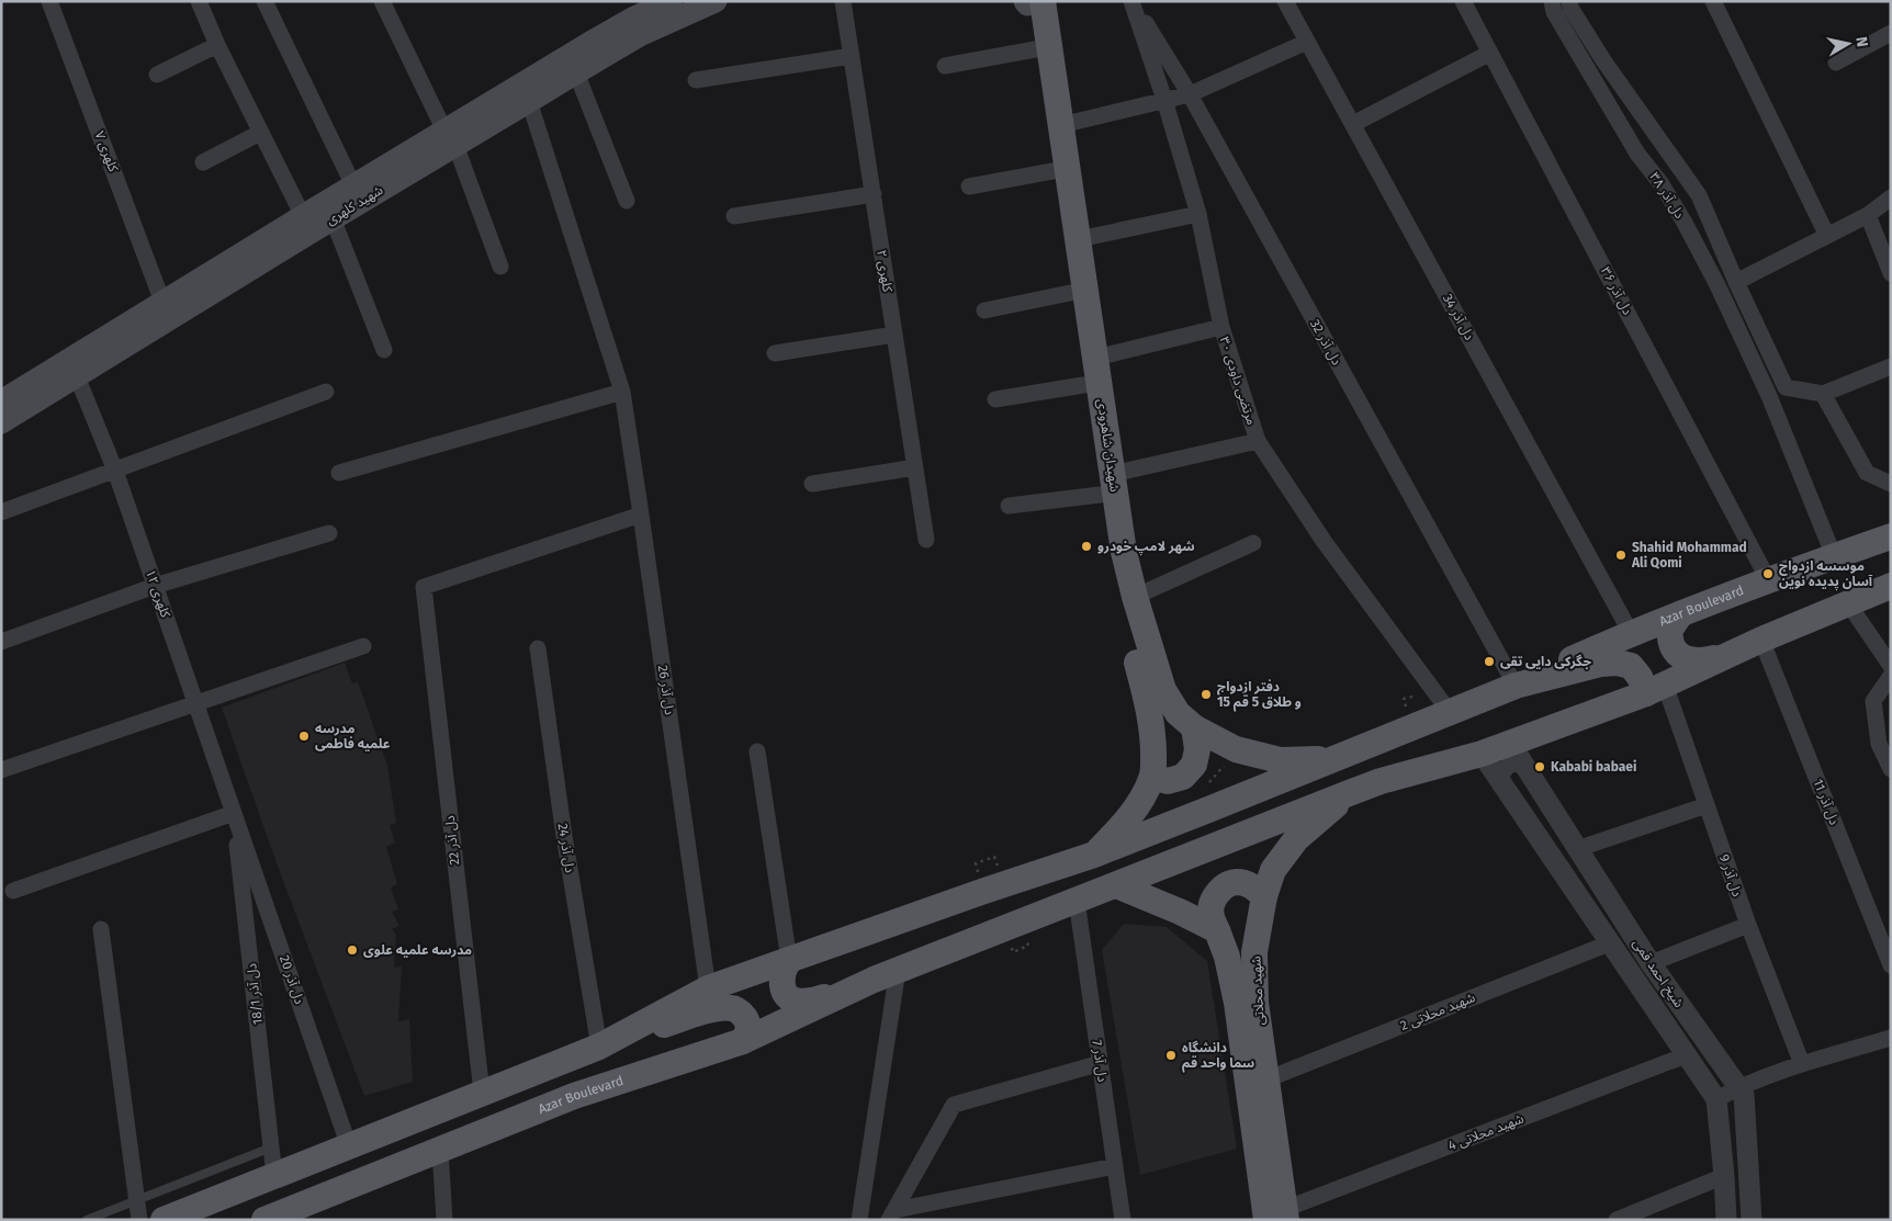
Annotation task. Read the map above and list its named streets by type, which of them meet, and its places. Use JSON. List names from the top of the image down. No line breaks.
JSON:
{"streets":{"main road":["شهید کلهری","شهیدان شاهرودی","Azar Boulevard","شهید محلاتی"],"street":["کلهری ۷","دل آذر ۳۸","کلهری ۲","دل آذر ۳۶","دل آذر 34","دل آذر 32","۳۰ مرتضی داودی","کلهری ۱۲","دل آذر 26","دل آذر 11","دل آذر 22","دل آذر 24","دل آذر 9","شیخ احمد قمی","دل آذر 20","دل آذر 18/1","شهید محلاتی 2","دل آذر 7","شهید محلاتی 4"]},"crossings":[["کلهری ۷","شهید کلهری"],["دل آذر ۳۸","Azar Boulevard"],["شهید کلهری","کلهری ۱۲"],["شهید کلهری","دل آذر 26"],["دل آذر ۳۶","Azar Boulevard"],["دل آذر 34","Azar Boulevard"],["دل آذر 32","۳۰ مرتضی داودی"],["دل آذر 32","Azar Boulevard"],["کلهری ۱۲","دل آذر 20"],["کلهری ۱۲","دل آذر 18/1"],["Azar Boulevard","دل آذر 9"],["Azar Boulevard","شیخ احمد قمی"],["Azar Boulevard","شهید محلاتی"],["Azar Boulevard","دل آذر 7"],["دل آذر 26","دل آذر 22"],["شیخ احمد قمی","شهید محلاتی 2"],["شیخ احمد قمی","شهید محلاتی 4"],["دل آذر 20","دل آذر 18/1"],["شهید محلاتی","شهید محلاتی 2"],["شهید محلاتی","شهید محلاتی 4"]],"places":["شهر لامپ خودرو","Shahid Mohammad Ali Qomi","موسسه ازدواج آسان پدیده نوین","جگرکی دایی تقی","دفتر ازدواج 15 و طلاق 5 قم","مدرسه علمیه فاطمی","Kababi babaei","مدرسه علمیه علوی","دانشگاه سما واحد قم"],"north":"right"}
